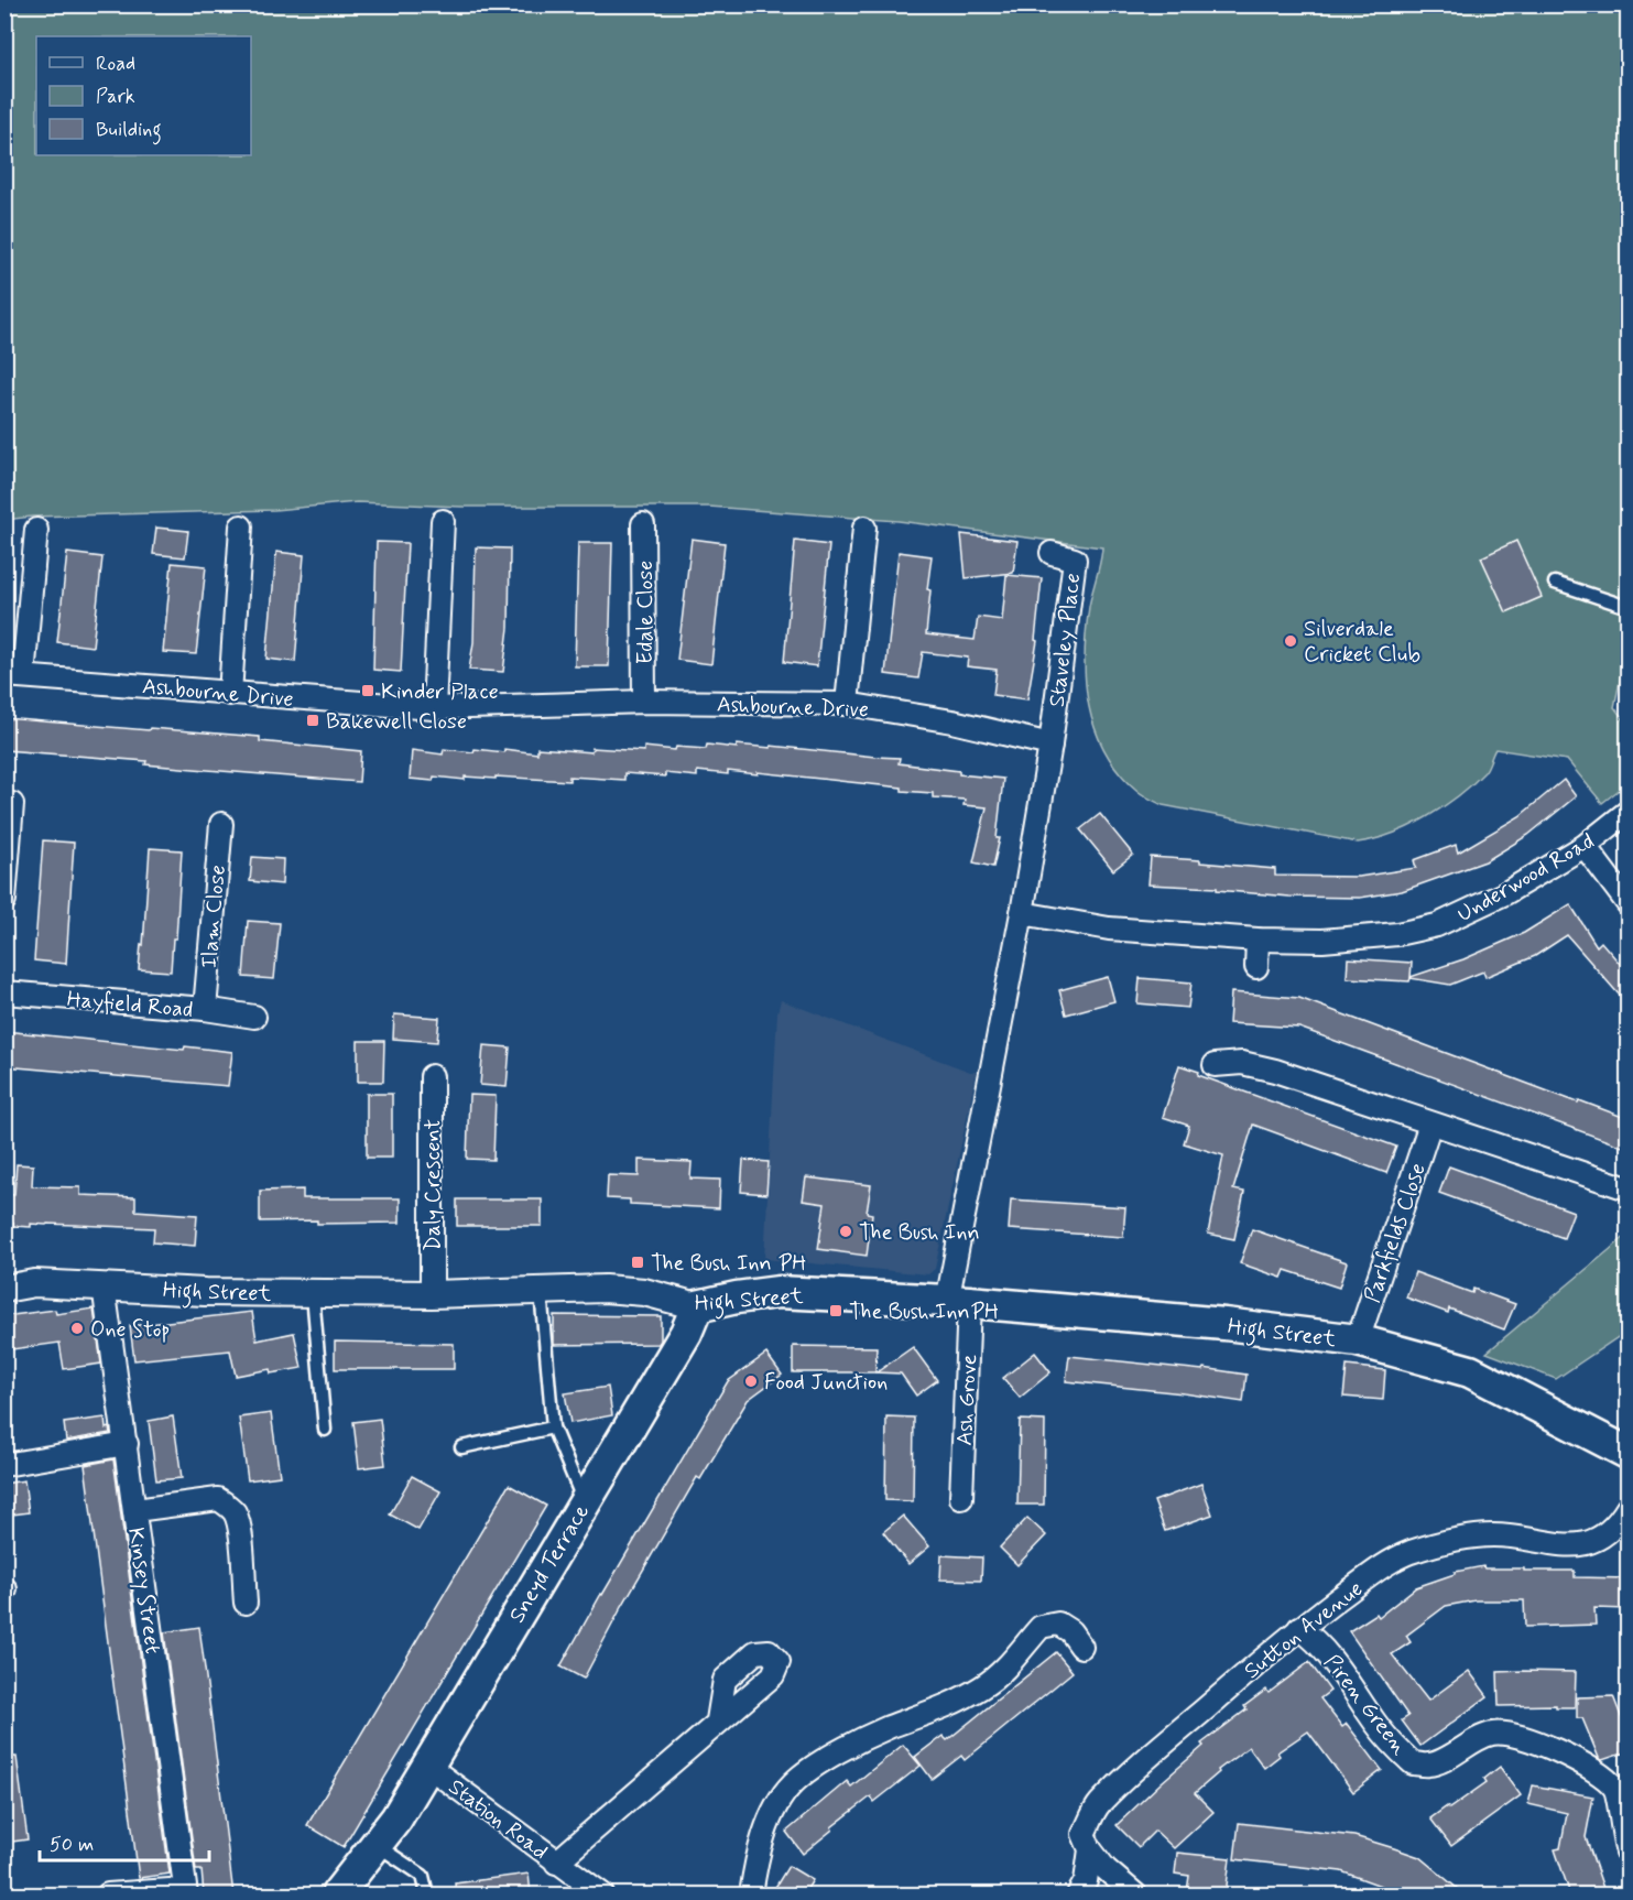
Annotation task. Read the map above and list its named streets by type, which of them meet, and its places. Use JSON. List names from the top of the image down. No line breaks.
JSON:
{"streets":{"main road":["High Street","Sneyd Terrace"],"street":["Edale Close","Staveley Place","Ashbourne Drive","Underwood Road","Ilam Close","Hayfield Road","Daly Crescent","Parkfields Close","Ash Grove","Kinsey Street","Sutton Avenue","Piren Green","Station Road"]},"crossings":[["Edale Close","Ashbourne Drive"],["Staveley Place","Ashbourne Drive"],["Ilam Close","Hayfield Road"],["Daly Crescent","High Street"],["Parkfields Close","High Street"],["High Street","Ash Grove"],["High Street","Sneyd Terrace"],["High Street","Kinsey Street"],["Sneyd Terrace","Station Road"],["Sutton Avenue","Piren Green"]],"places":{"other":["Silverdale Cricket Club","The Bush Inn","One Stop","Food Junction"],"transit":["Kinder Place","Bakewell Close","The Bush Inn PH","The Bush InnPH"]},"legend":["Road","Park","Building"],"scale_bar":"50 m"}
